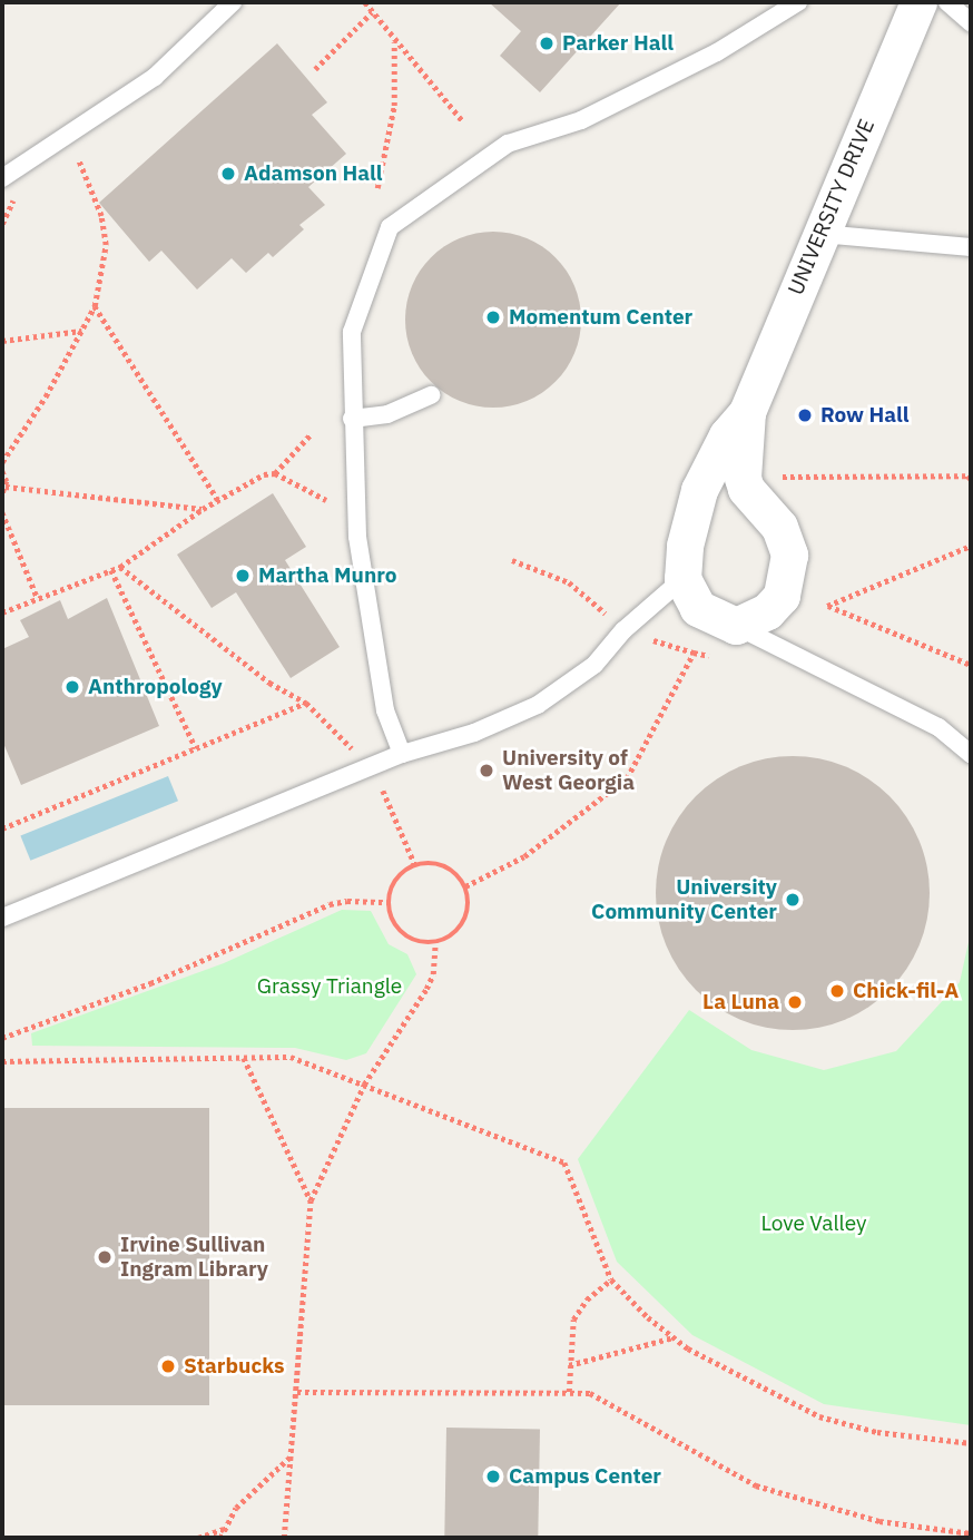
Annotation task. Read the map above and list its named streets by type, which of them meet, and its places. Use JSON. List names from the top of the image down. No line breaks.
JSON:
{"streets":{"street":["UNIVERSITY DRIVE"]},"parks":["Grassy Triangle","Love Valley"],"places":["Parker Hall","Adamson Hall","Momentum Center","Row Hall","Martha Munro","Anthropology","University of West Georgia","University Community Center","Chick-fil-A","La Luna","Irvine Sullivan Ingram Library","Starbucks","Campus Center"]}
